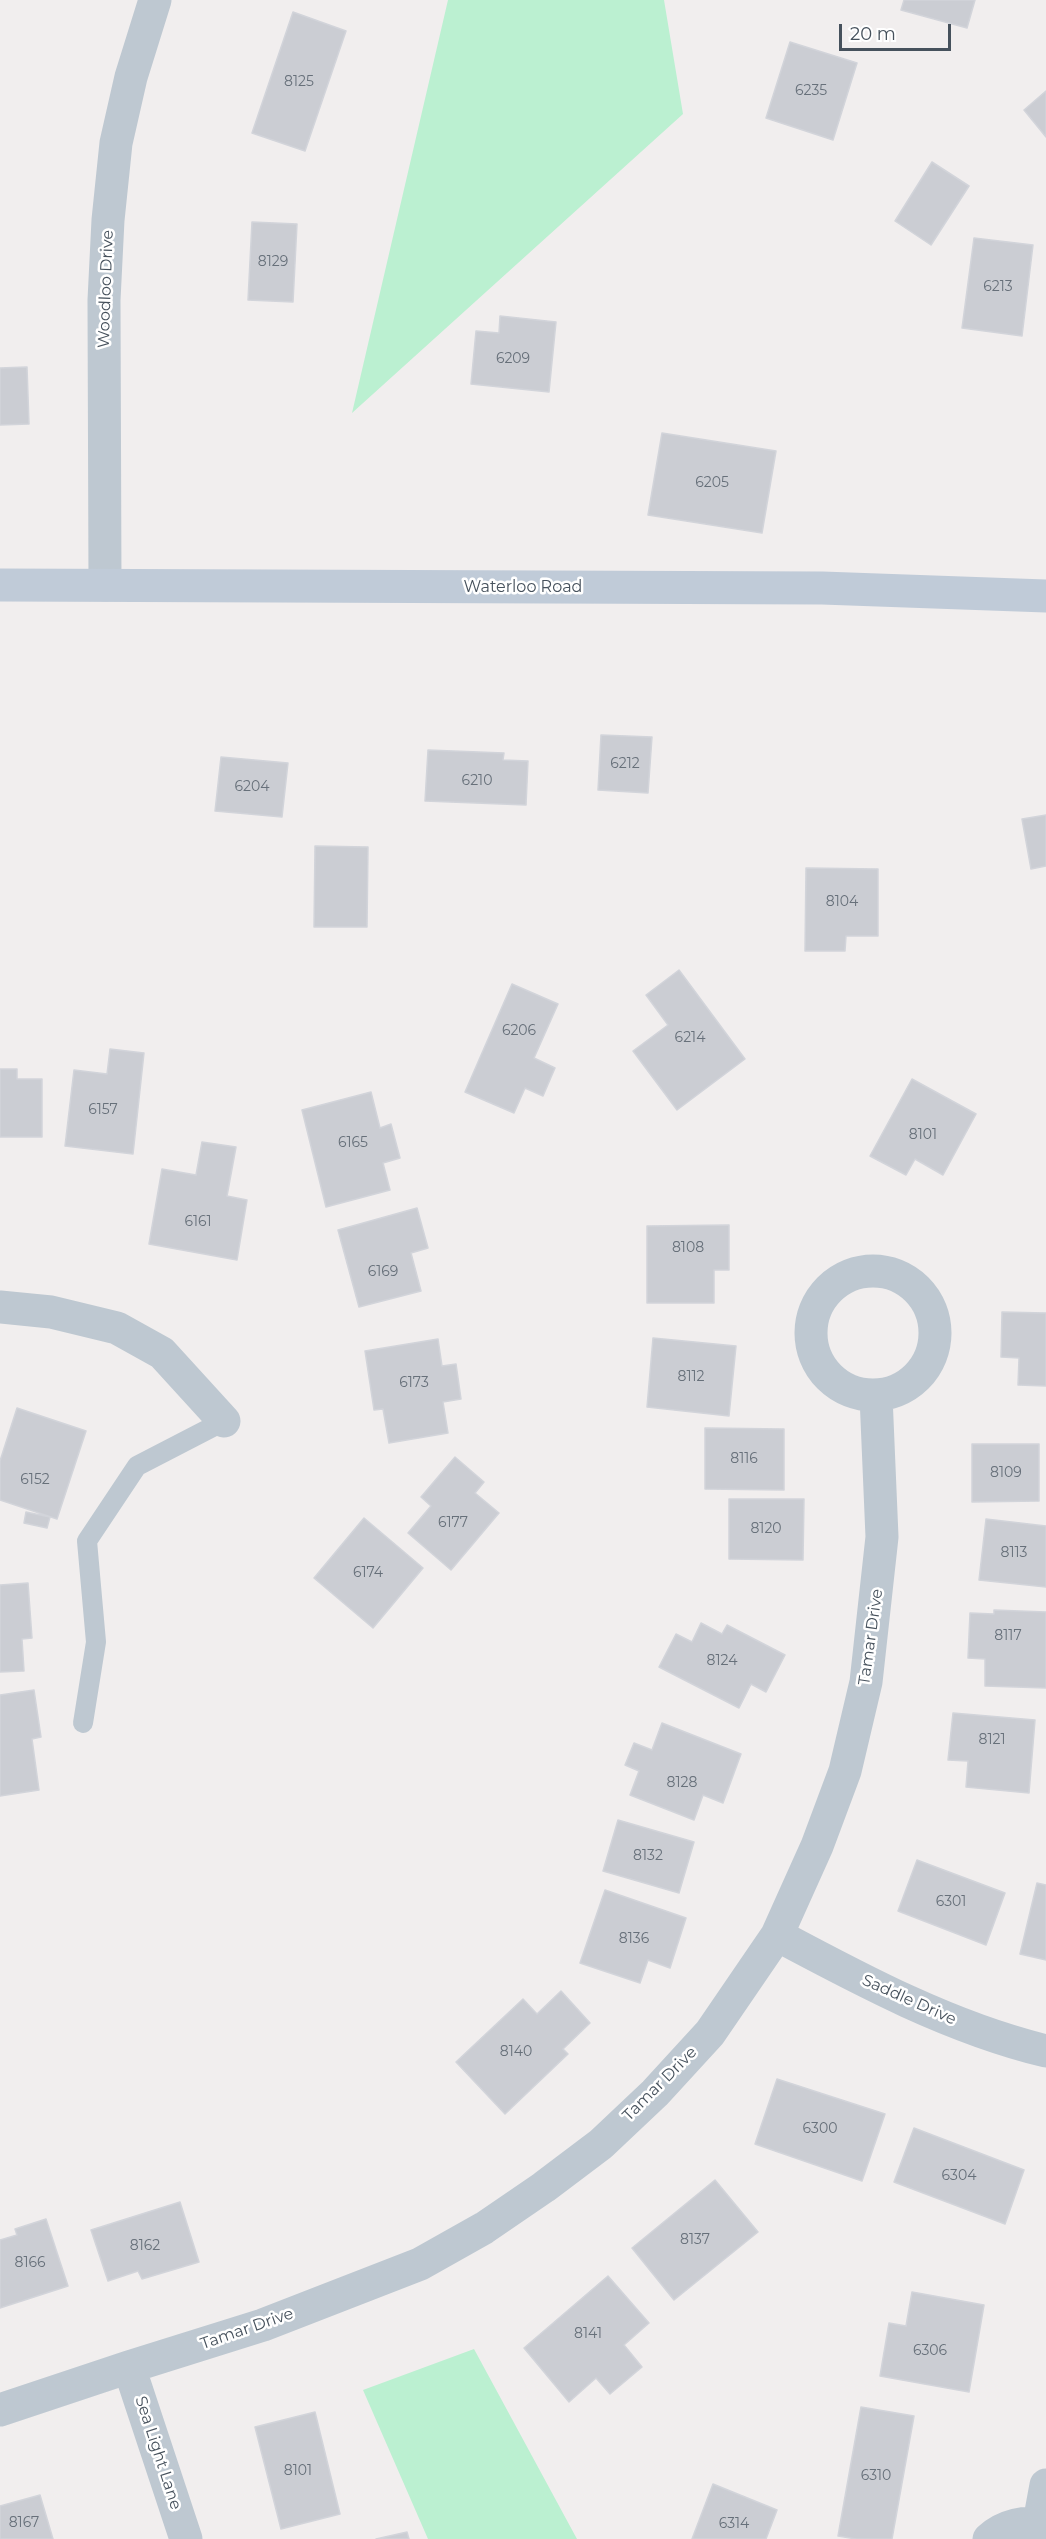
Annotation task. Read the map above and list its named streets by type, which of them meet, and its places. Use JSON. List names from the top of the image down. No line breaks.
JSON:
{"streets":{"main road":["Waterloo Road"],"street":["Woodloo Drive","Tamar Drive","Saddle Drive","Sea Light Lane"]},"crossings":[["Woodloo Drive","Waterloo Road"],["Tamar Drive","Saddle Drive"],["Tamar Drive","Sea Light Lane"]],"house_numbers":["8125","6235","8129","6213","6209","6205","6212","6210","6204","8104","6206","6214","6157","8101","6165","6161","8108","6169","8112","6173","8116","8109","6152","6177","8120","8113","6174","8117","8124","8121","8128","8132","6301","8136","8140","6300","6304","8137","8162","8166","8141","6306","8101","6310","8167","6314"],"scale_bar":"20 m"}
